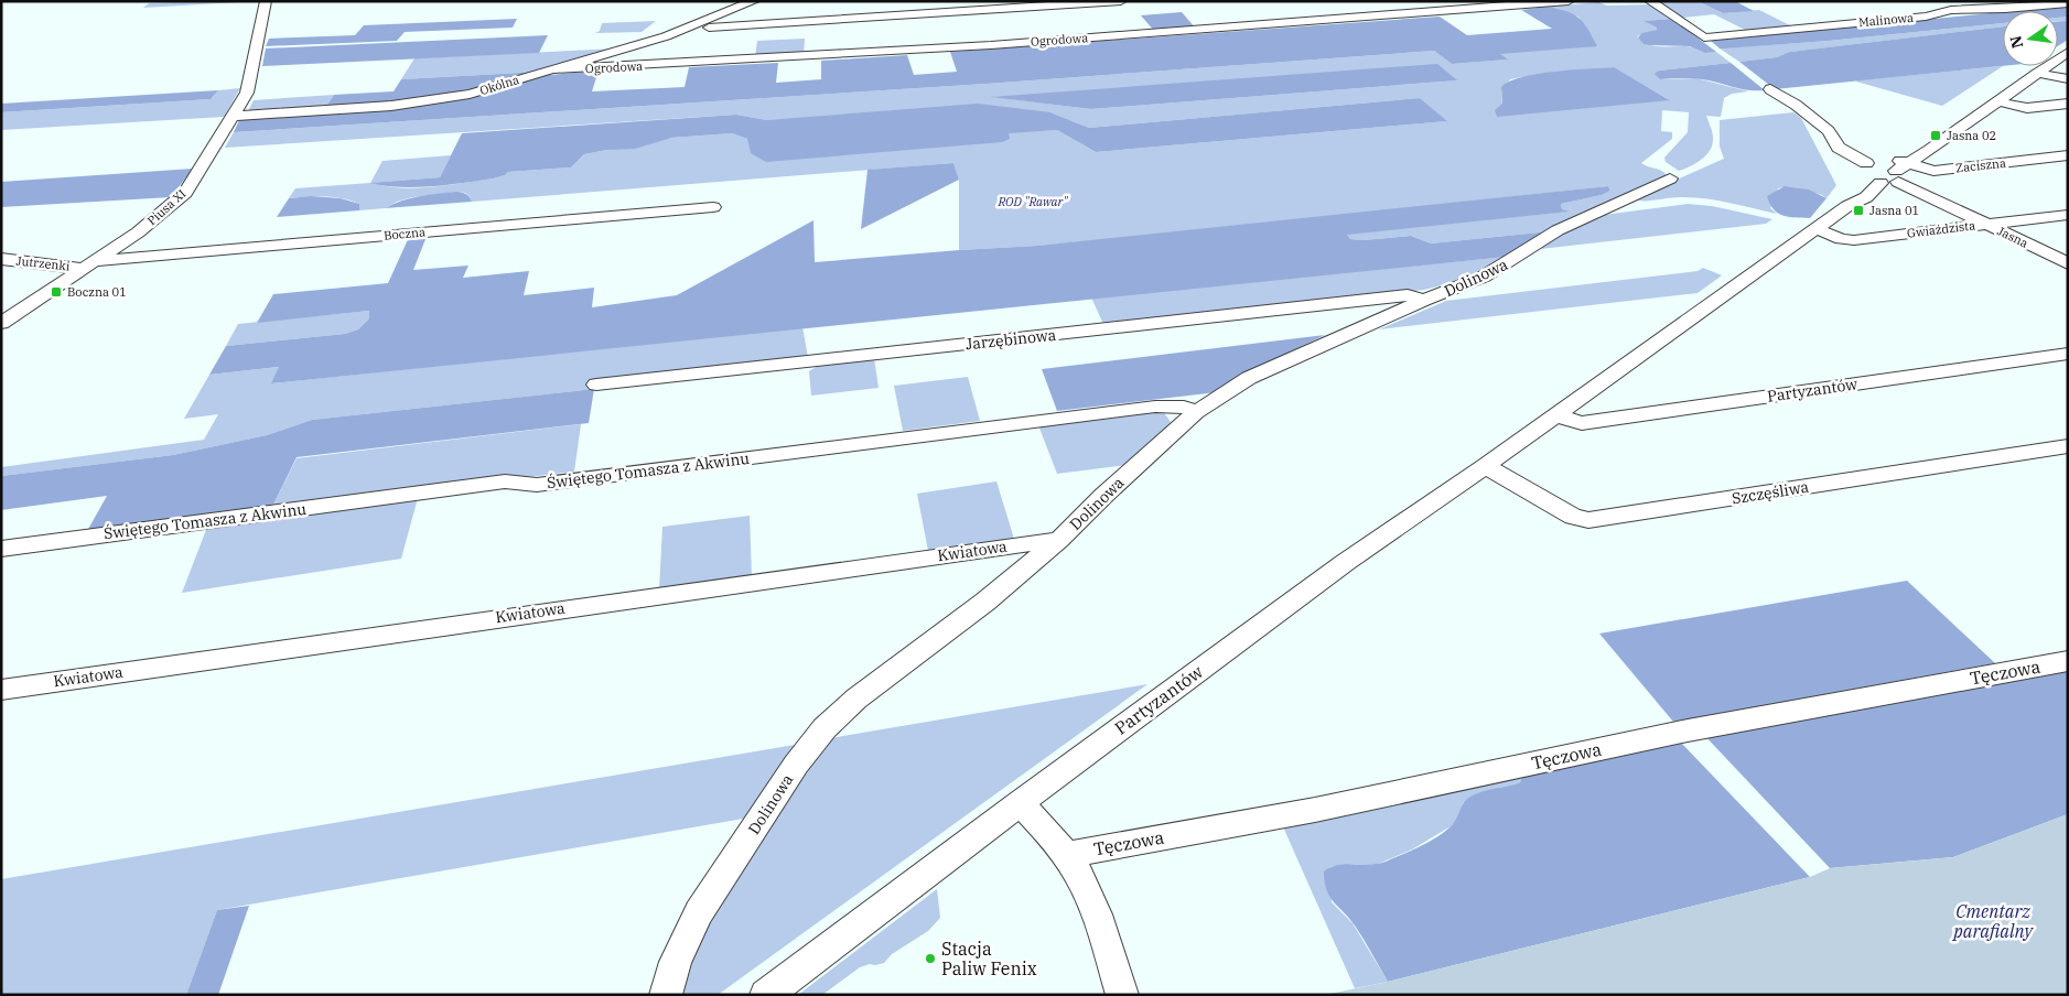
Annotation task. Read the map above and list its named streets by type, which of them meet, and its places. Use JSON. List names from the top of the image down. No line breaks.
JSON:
{"streets":{"street":["Malinowa","Ogrodowa","Okólna","Zaciszna","Piusa XI","Gwiaździsta","Boczna","Jasna","Jutrzenki","Dolinowa","Jarzębinowa","Partyzantów","Świętego Tomasza z Akwinu","Szczęśliwa","Kwiatowa","Tęczowa"]},"crossings":[["Ogrodowa","Okólna"],["Okólna","Piusa XI"],["Zaciszna","Jasna"],["Piusa XI","Boczna"],["Piusa XI","Jutrzenki"],["Gwiaździsta","Jasna"],["Gwiaździsta","Partyzantów"],["Boczna","Jutrzenki"],["Dolinowa","Jarzębinowa"],["Dolinowa","Świętego Tomasza z Akwinu"],["Dolinowa","Kwiatowa"],["Partyzantów","Szczęśliwa"]],"parks":["ROD \"Rawar\"","Cmentarz parafialny"],"places":{"transit":["Jasna 02","Jasna 01","Boczna 01"],"other":["Stacja Paliw Fenix"]},"north":"left"}
